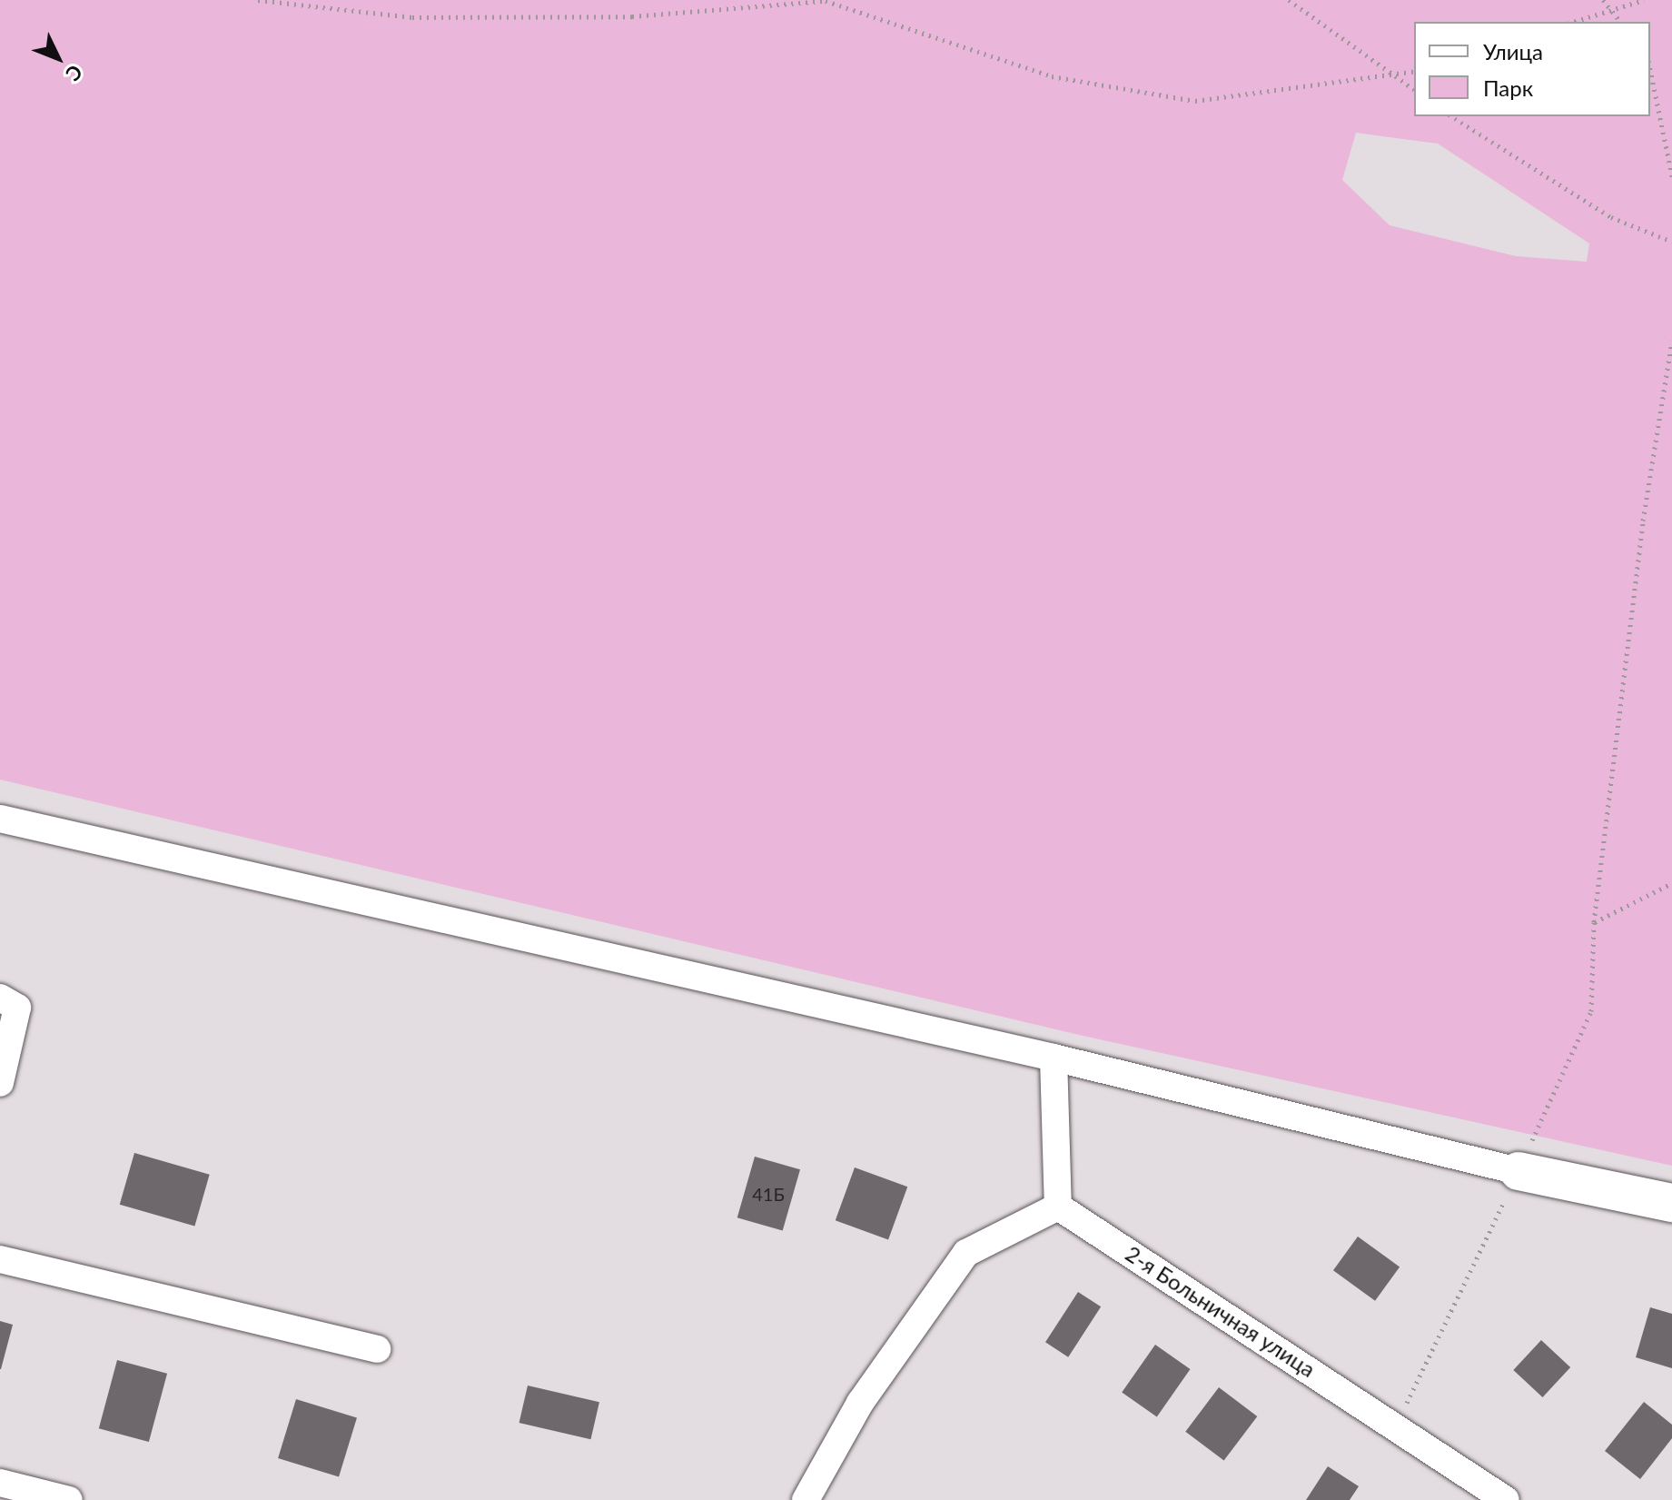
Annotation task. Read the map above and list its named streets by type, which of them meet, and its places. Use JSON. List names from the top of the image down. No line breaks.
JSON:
{"streets":{"street":["2-я Больничная улица"]},"house_numbers":["41Б"],"legend":["Улица","Парк"],"north":"bottom right"}
